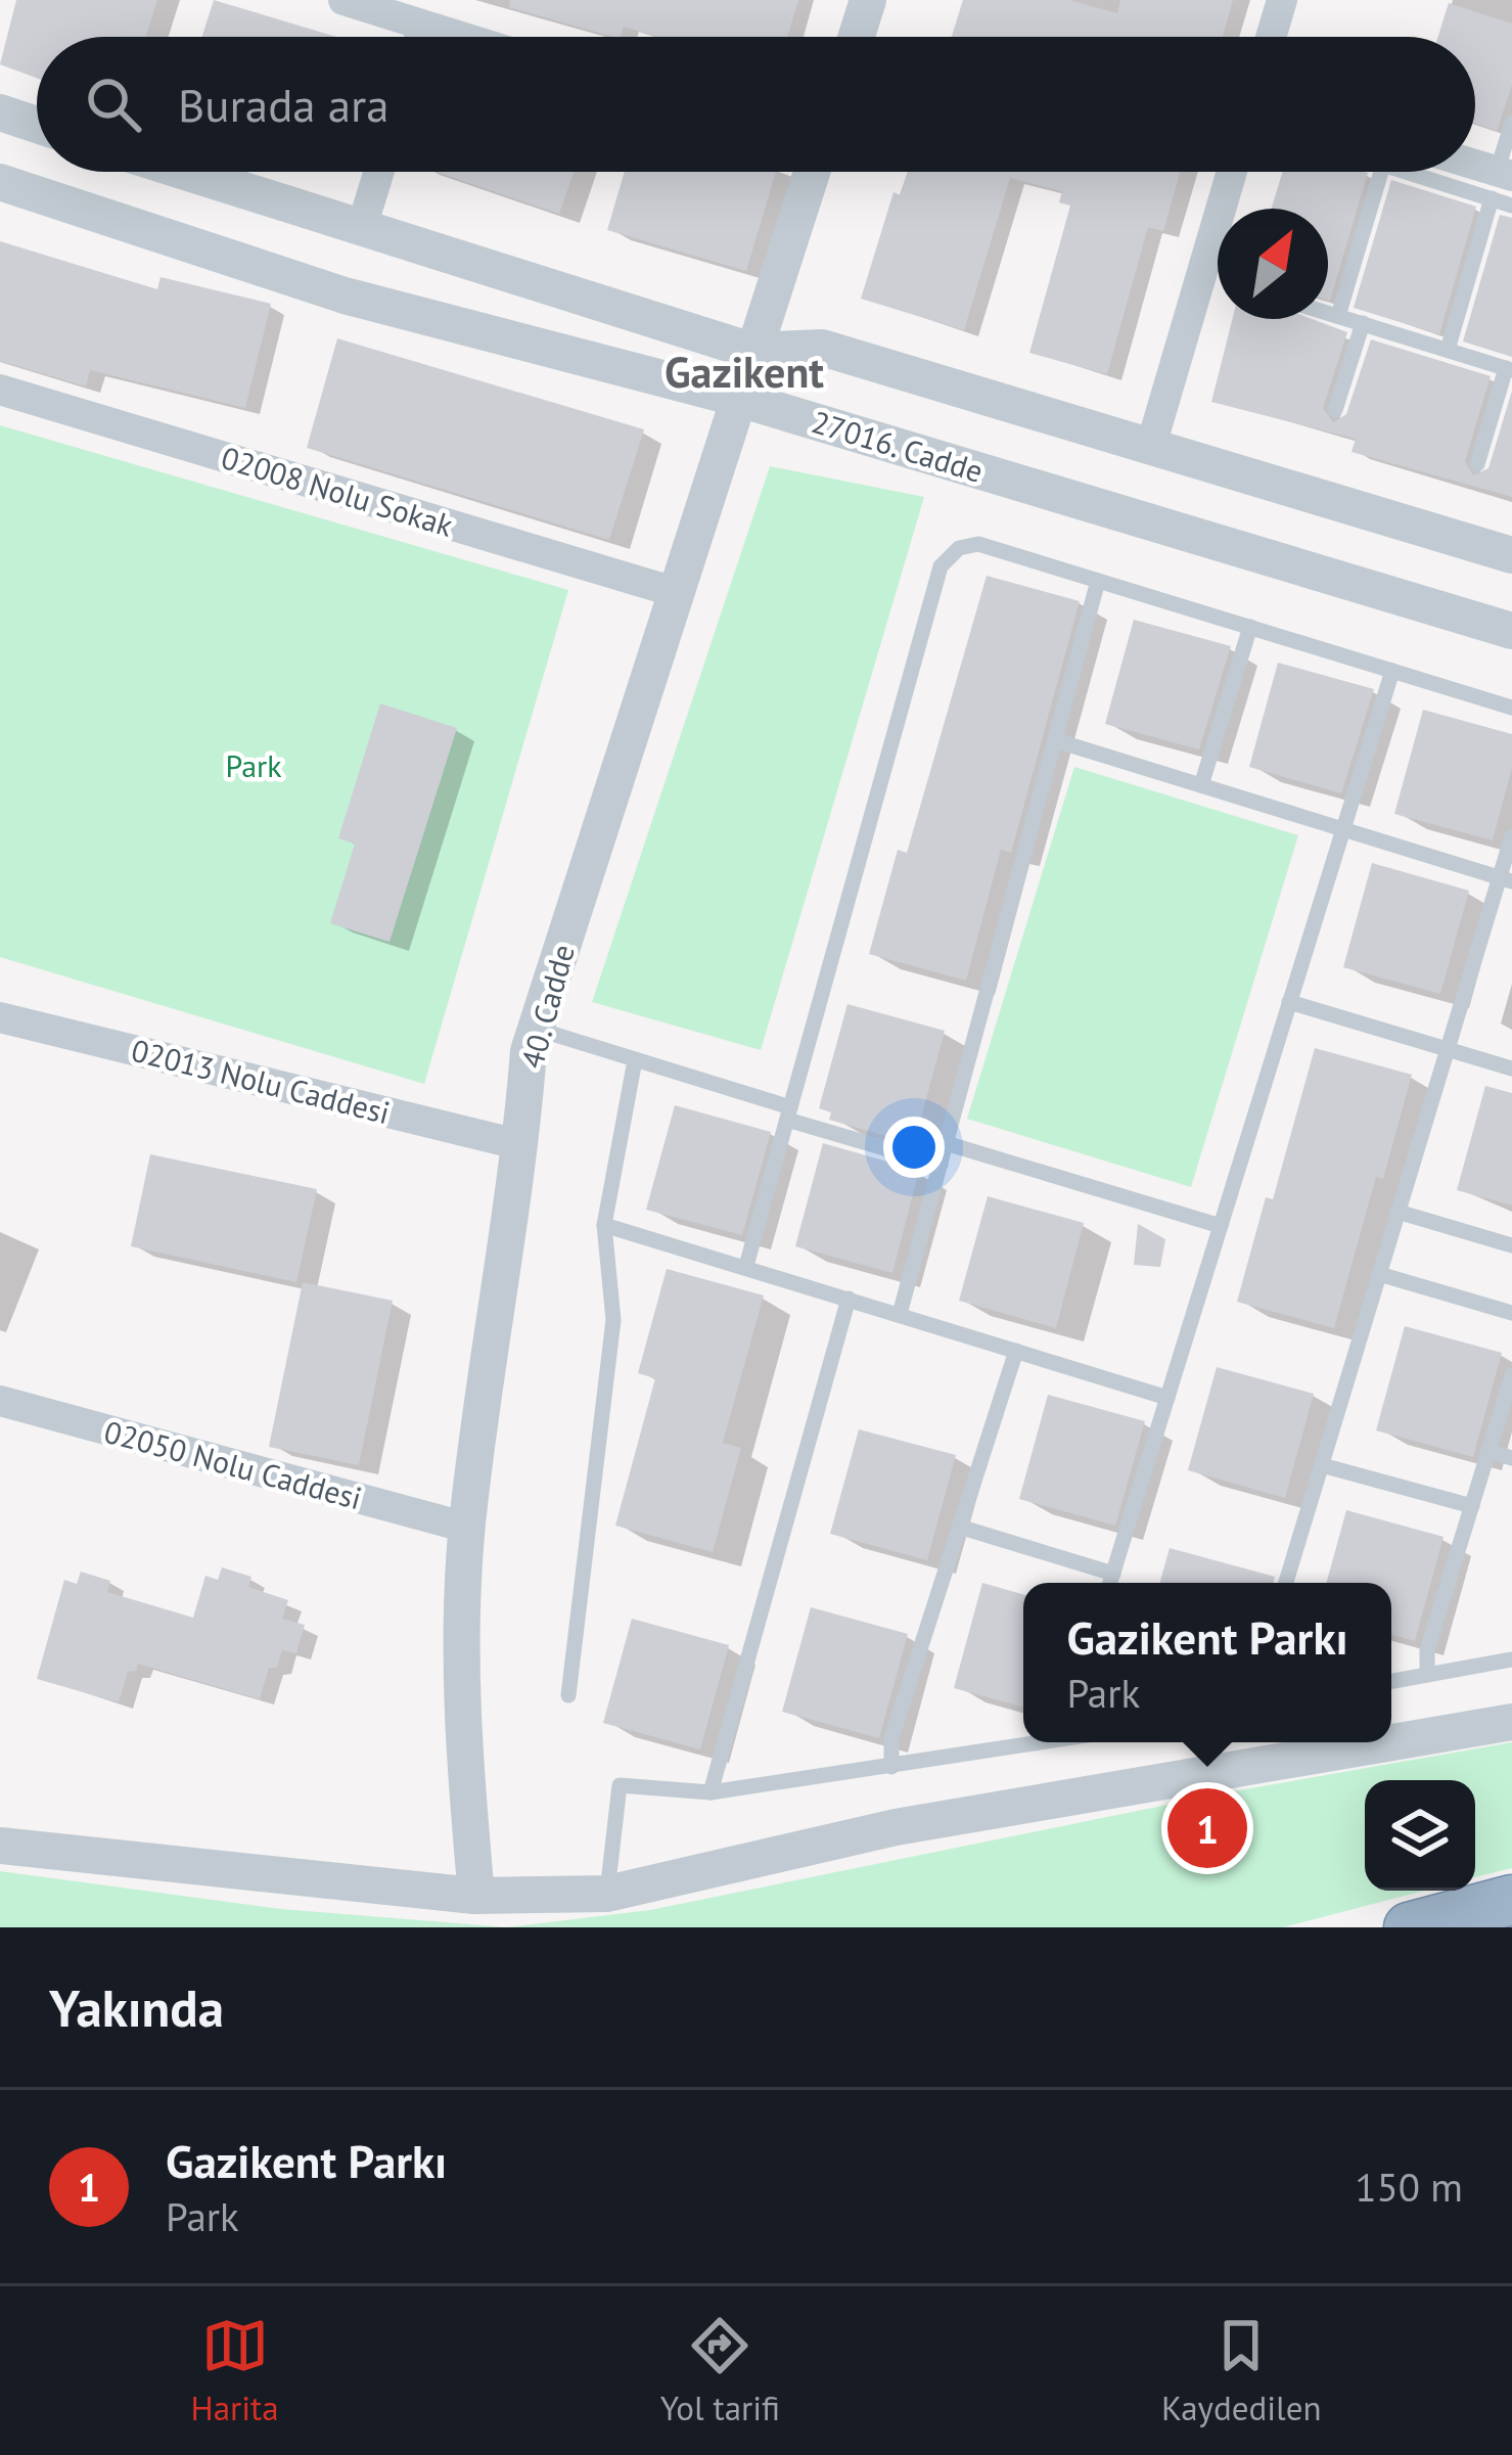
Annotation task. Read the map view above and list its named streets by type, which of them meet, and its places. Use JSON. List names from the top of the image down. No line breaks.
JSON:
{"streets":{"street":["27016. Cadde","02008 Nolu Sokak","40. Cadde","02013 Nolu Caddesi","02050 Nolu Caddesi"]},"crossings":[["27016. Cadde","40. Cadde"],["02008 Nolu Sokak","40. Cadde"],["40. Cadde","02013 Nolu Caddesi"],["40. Cadde","02050 Nolu Caddesi"]],"districts":["Gazikent"],"parks":["Park"],"north":"top right","page":{"search":"Burada ara","popup":["Gazikent Parkı","Park"],"pins":"1","heading":"Yakında","list":[{"mark":"1","name":"Gazikent Parkı","note":"Park","value":"150 m"}],"nav":["Harita","Yol tarifi","Kaydedilen"]}}
